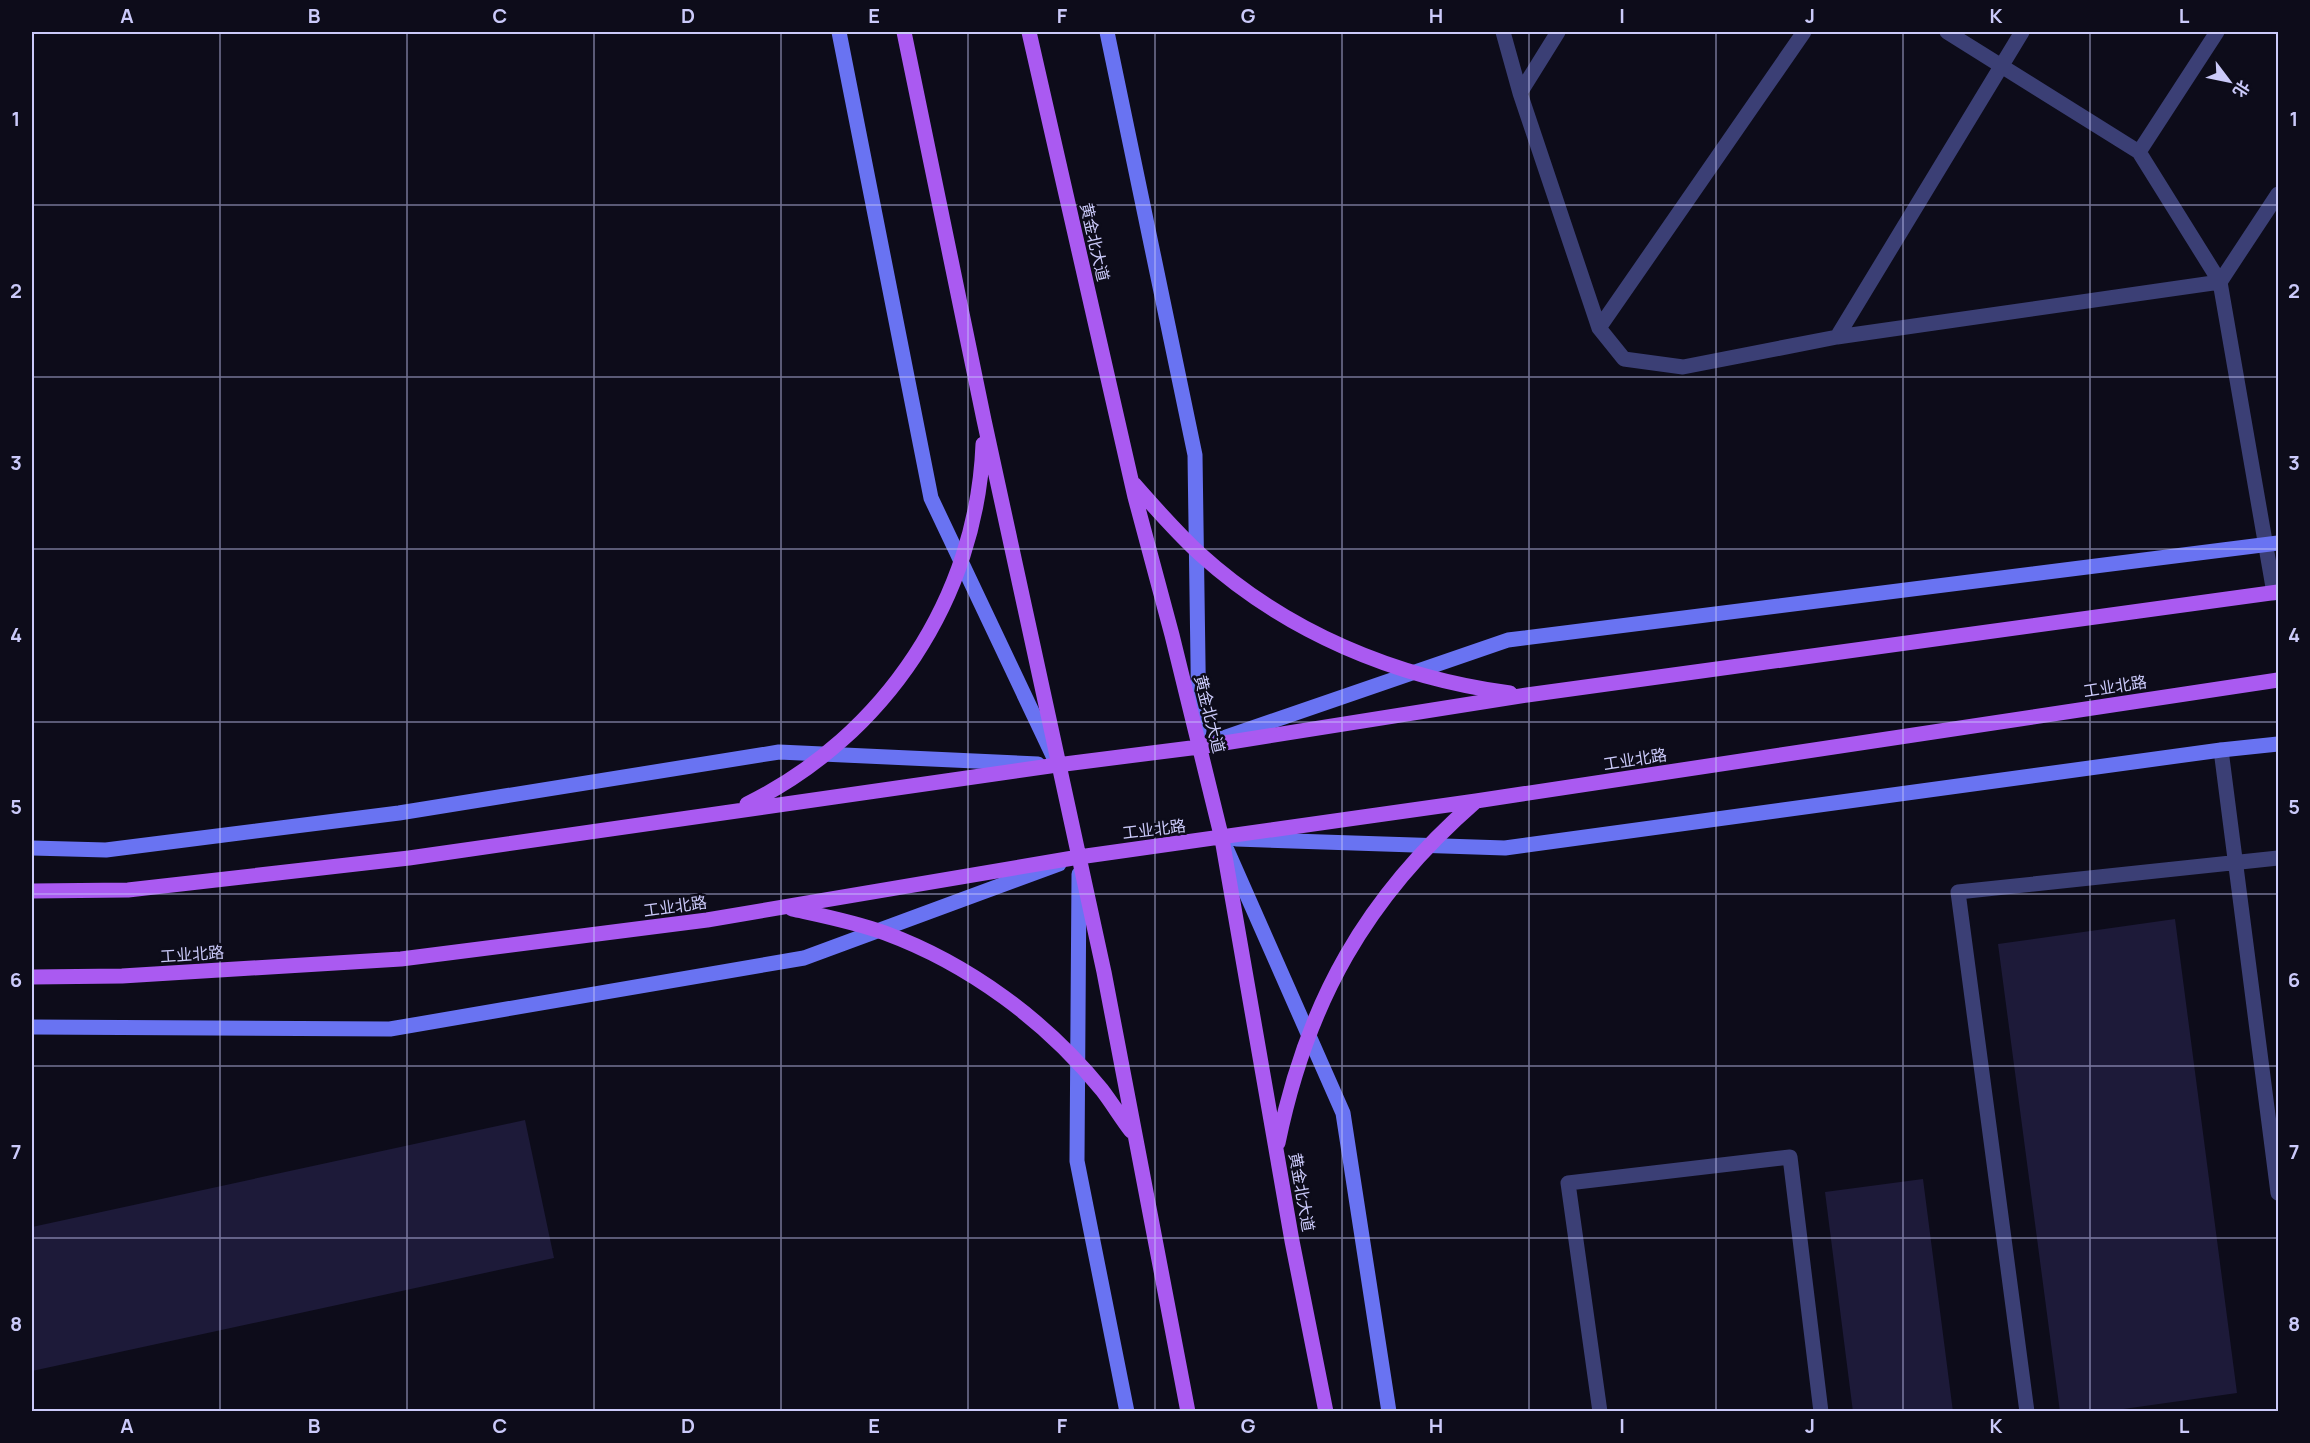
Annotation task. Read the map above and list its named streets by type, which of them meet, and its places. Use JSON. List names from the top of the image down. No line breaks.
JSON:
{"streets":{"main road":["黄金北大道","工业北路"]},"crossings":[["黄金北大道","工业北路"]],"north":"bottom right","grid":{"columns":["A","B","C","D","E","F","G","H","I","J","K","L"],"rows":["1","2","3","4","5","6","7","8"]}}
